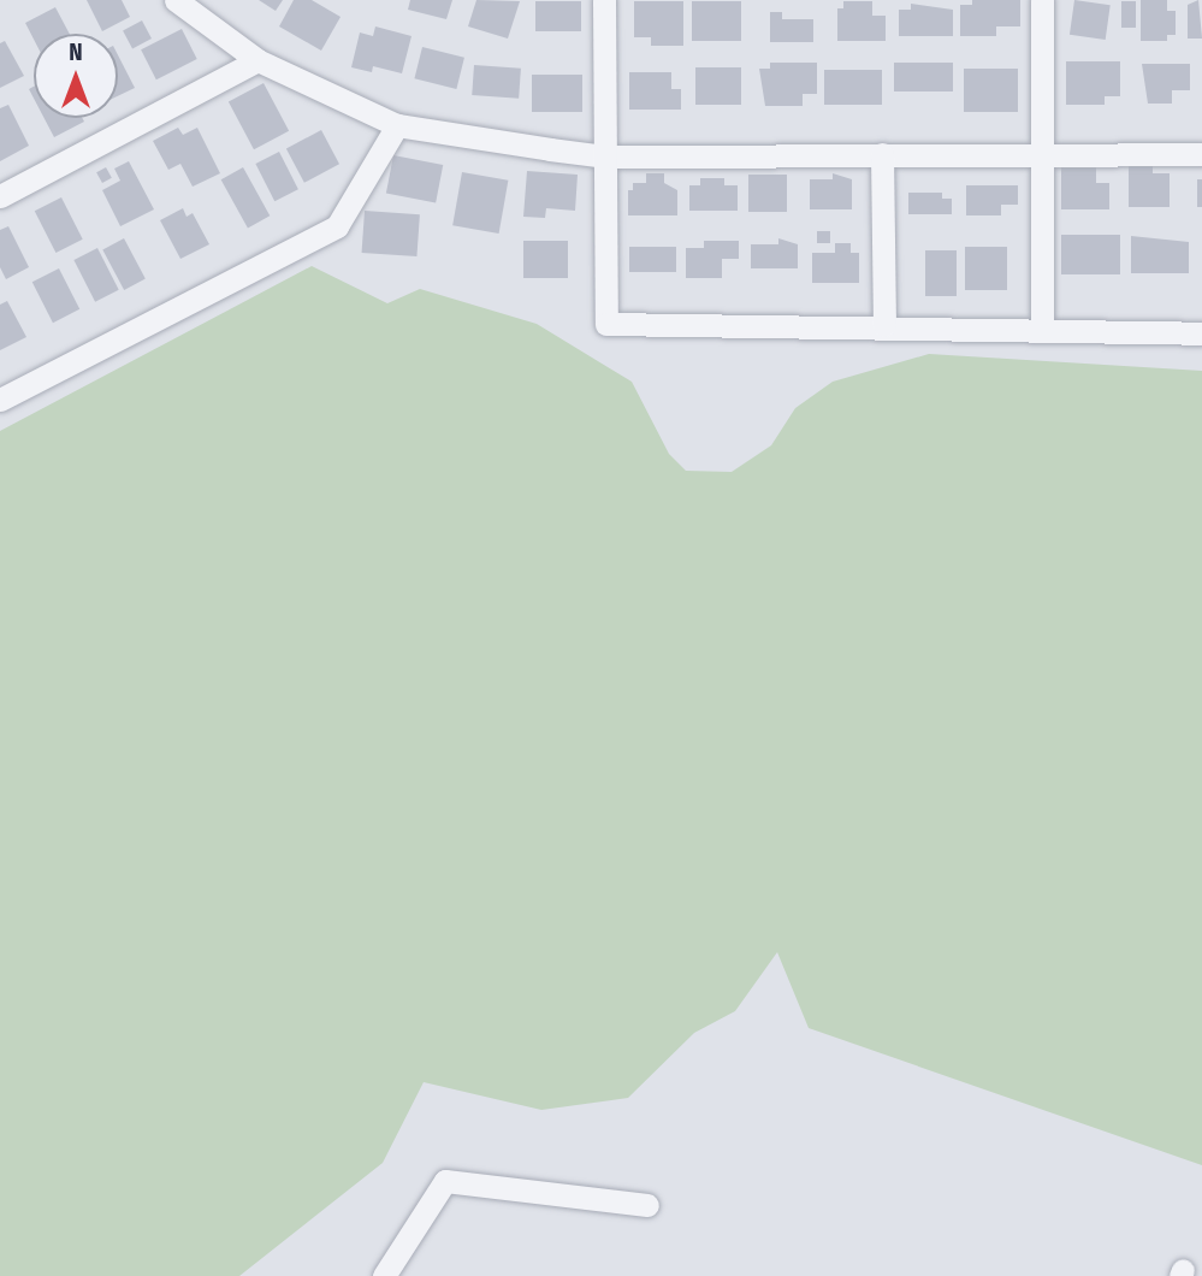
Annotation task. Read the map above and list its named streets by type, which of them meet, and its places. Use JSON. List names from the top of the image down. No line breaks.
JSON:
{"north":"top"}
